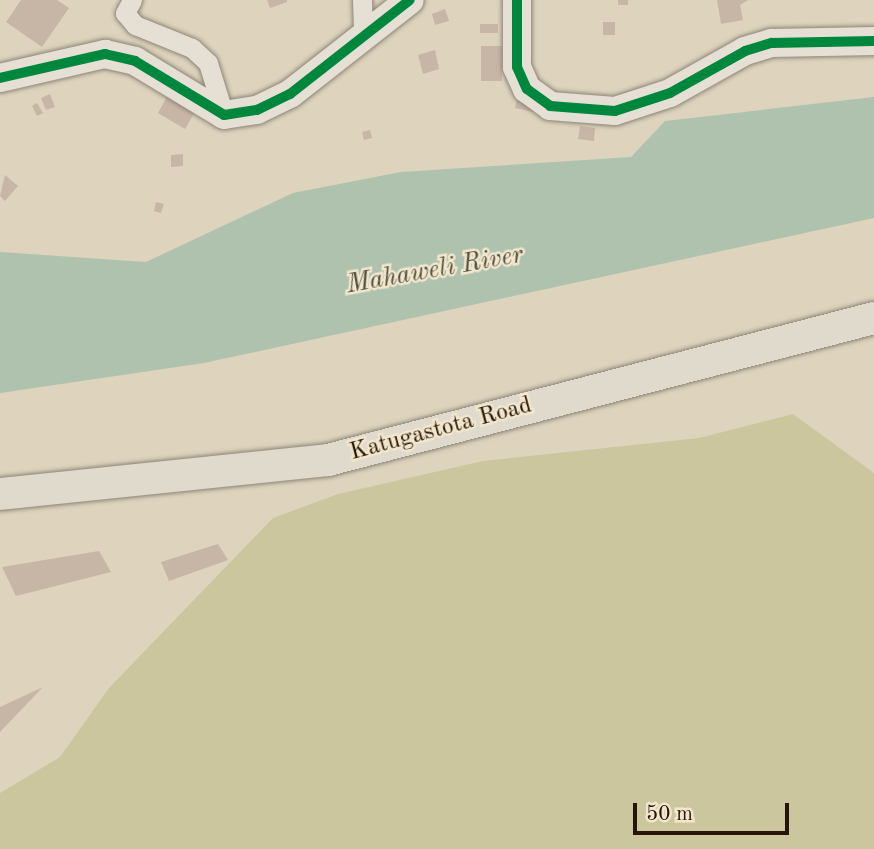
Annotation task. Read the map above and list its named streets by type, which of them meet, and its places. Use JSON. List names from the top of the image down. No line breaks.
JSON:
{"streets":{"main road":["Katugastota Road"]},"water":["Mahaweli River"],"scale_bar":"50 m"}
